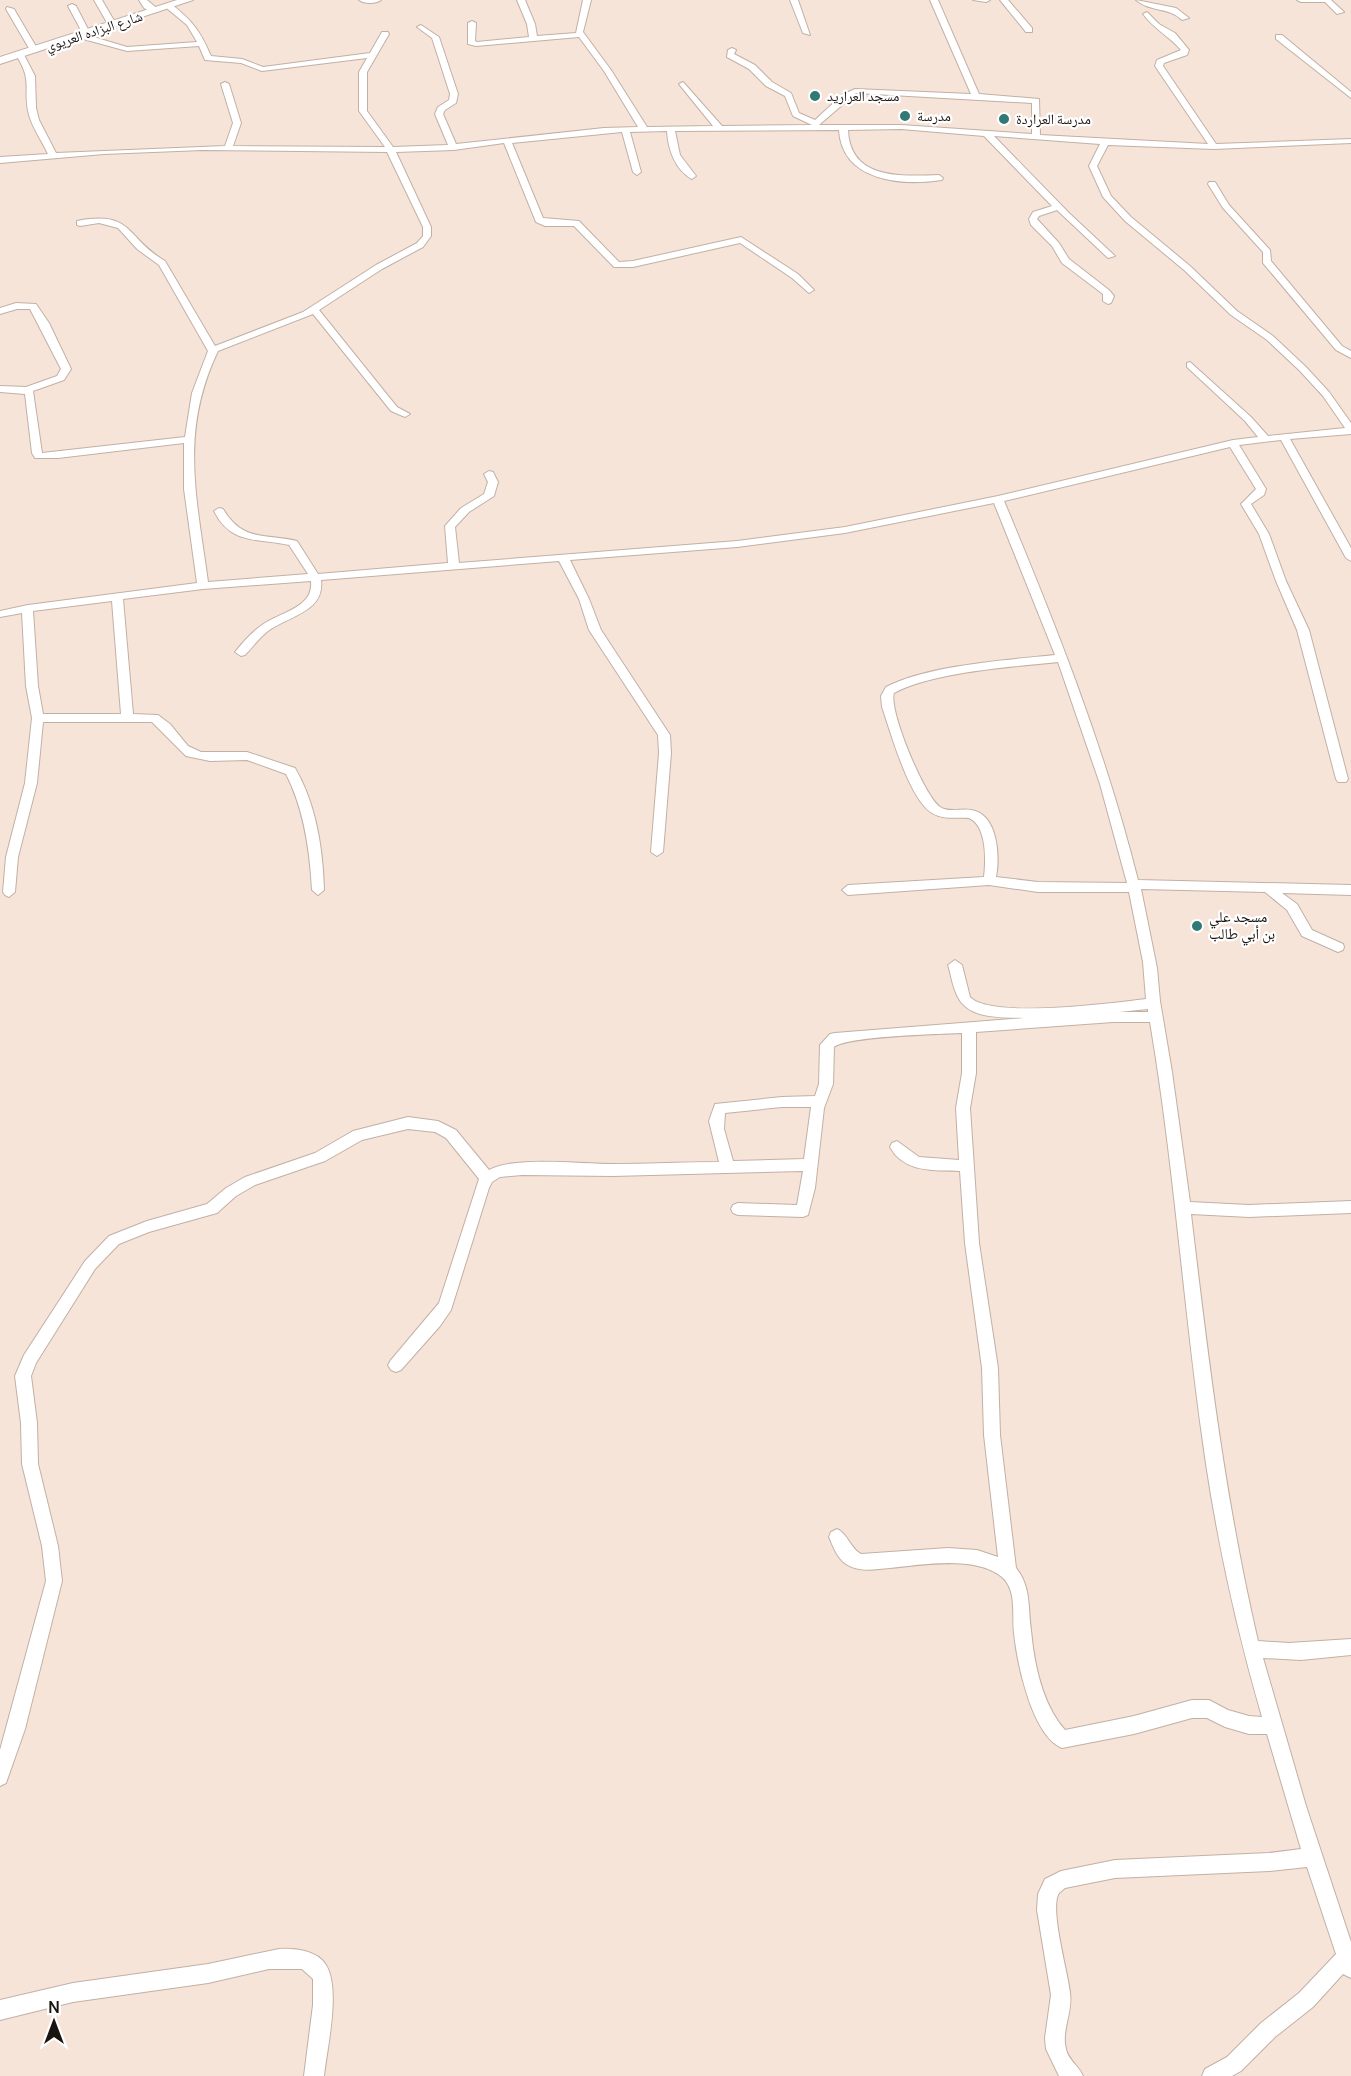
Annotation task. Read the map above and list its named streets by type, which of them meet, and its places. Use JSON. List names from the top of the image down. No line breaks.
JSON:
{"streets":{"street":["شارع البزاده العريوي"]},"places":["مسجد العراريد","مدرسة","مدرسة العراردة","مسجد علي بن أبي طالب"],"north":"top"}
